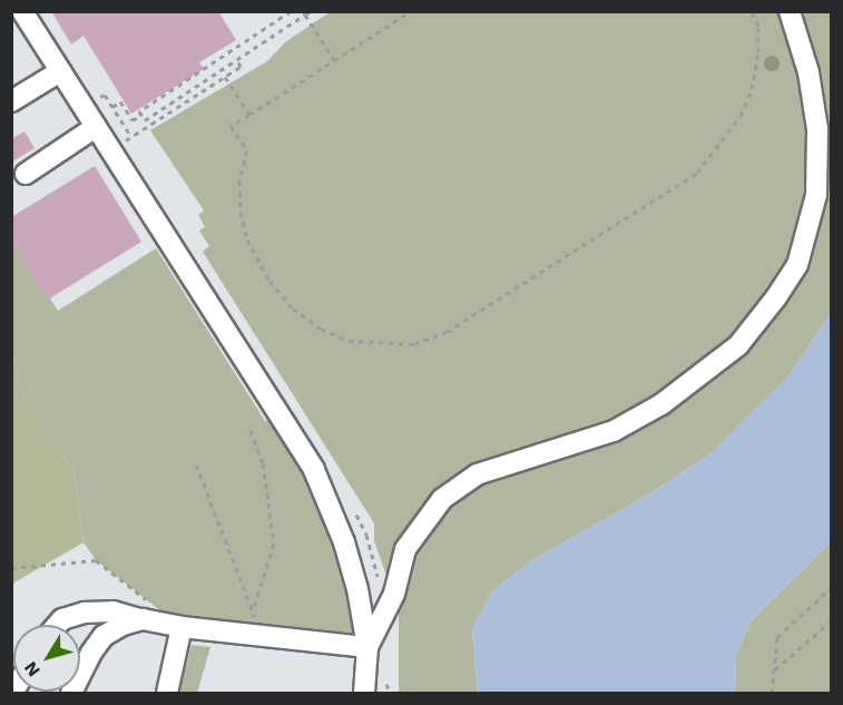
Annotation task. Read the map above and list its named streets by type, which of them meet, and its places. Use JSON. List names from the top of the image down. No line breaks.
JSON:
{"north":"bottom left"}
